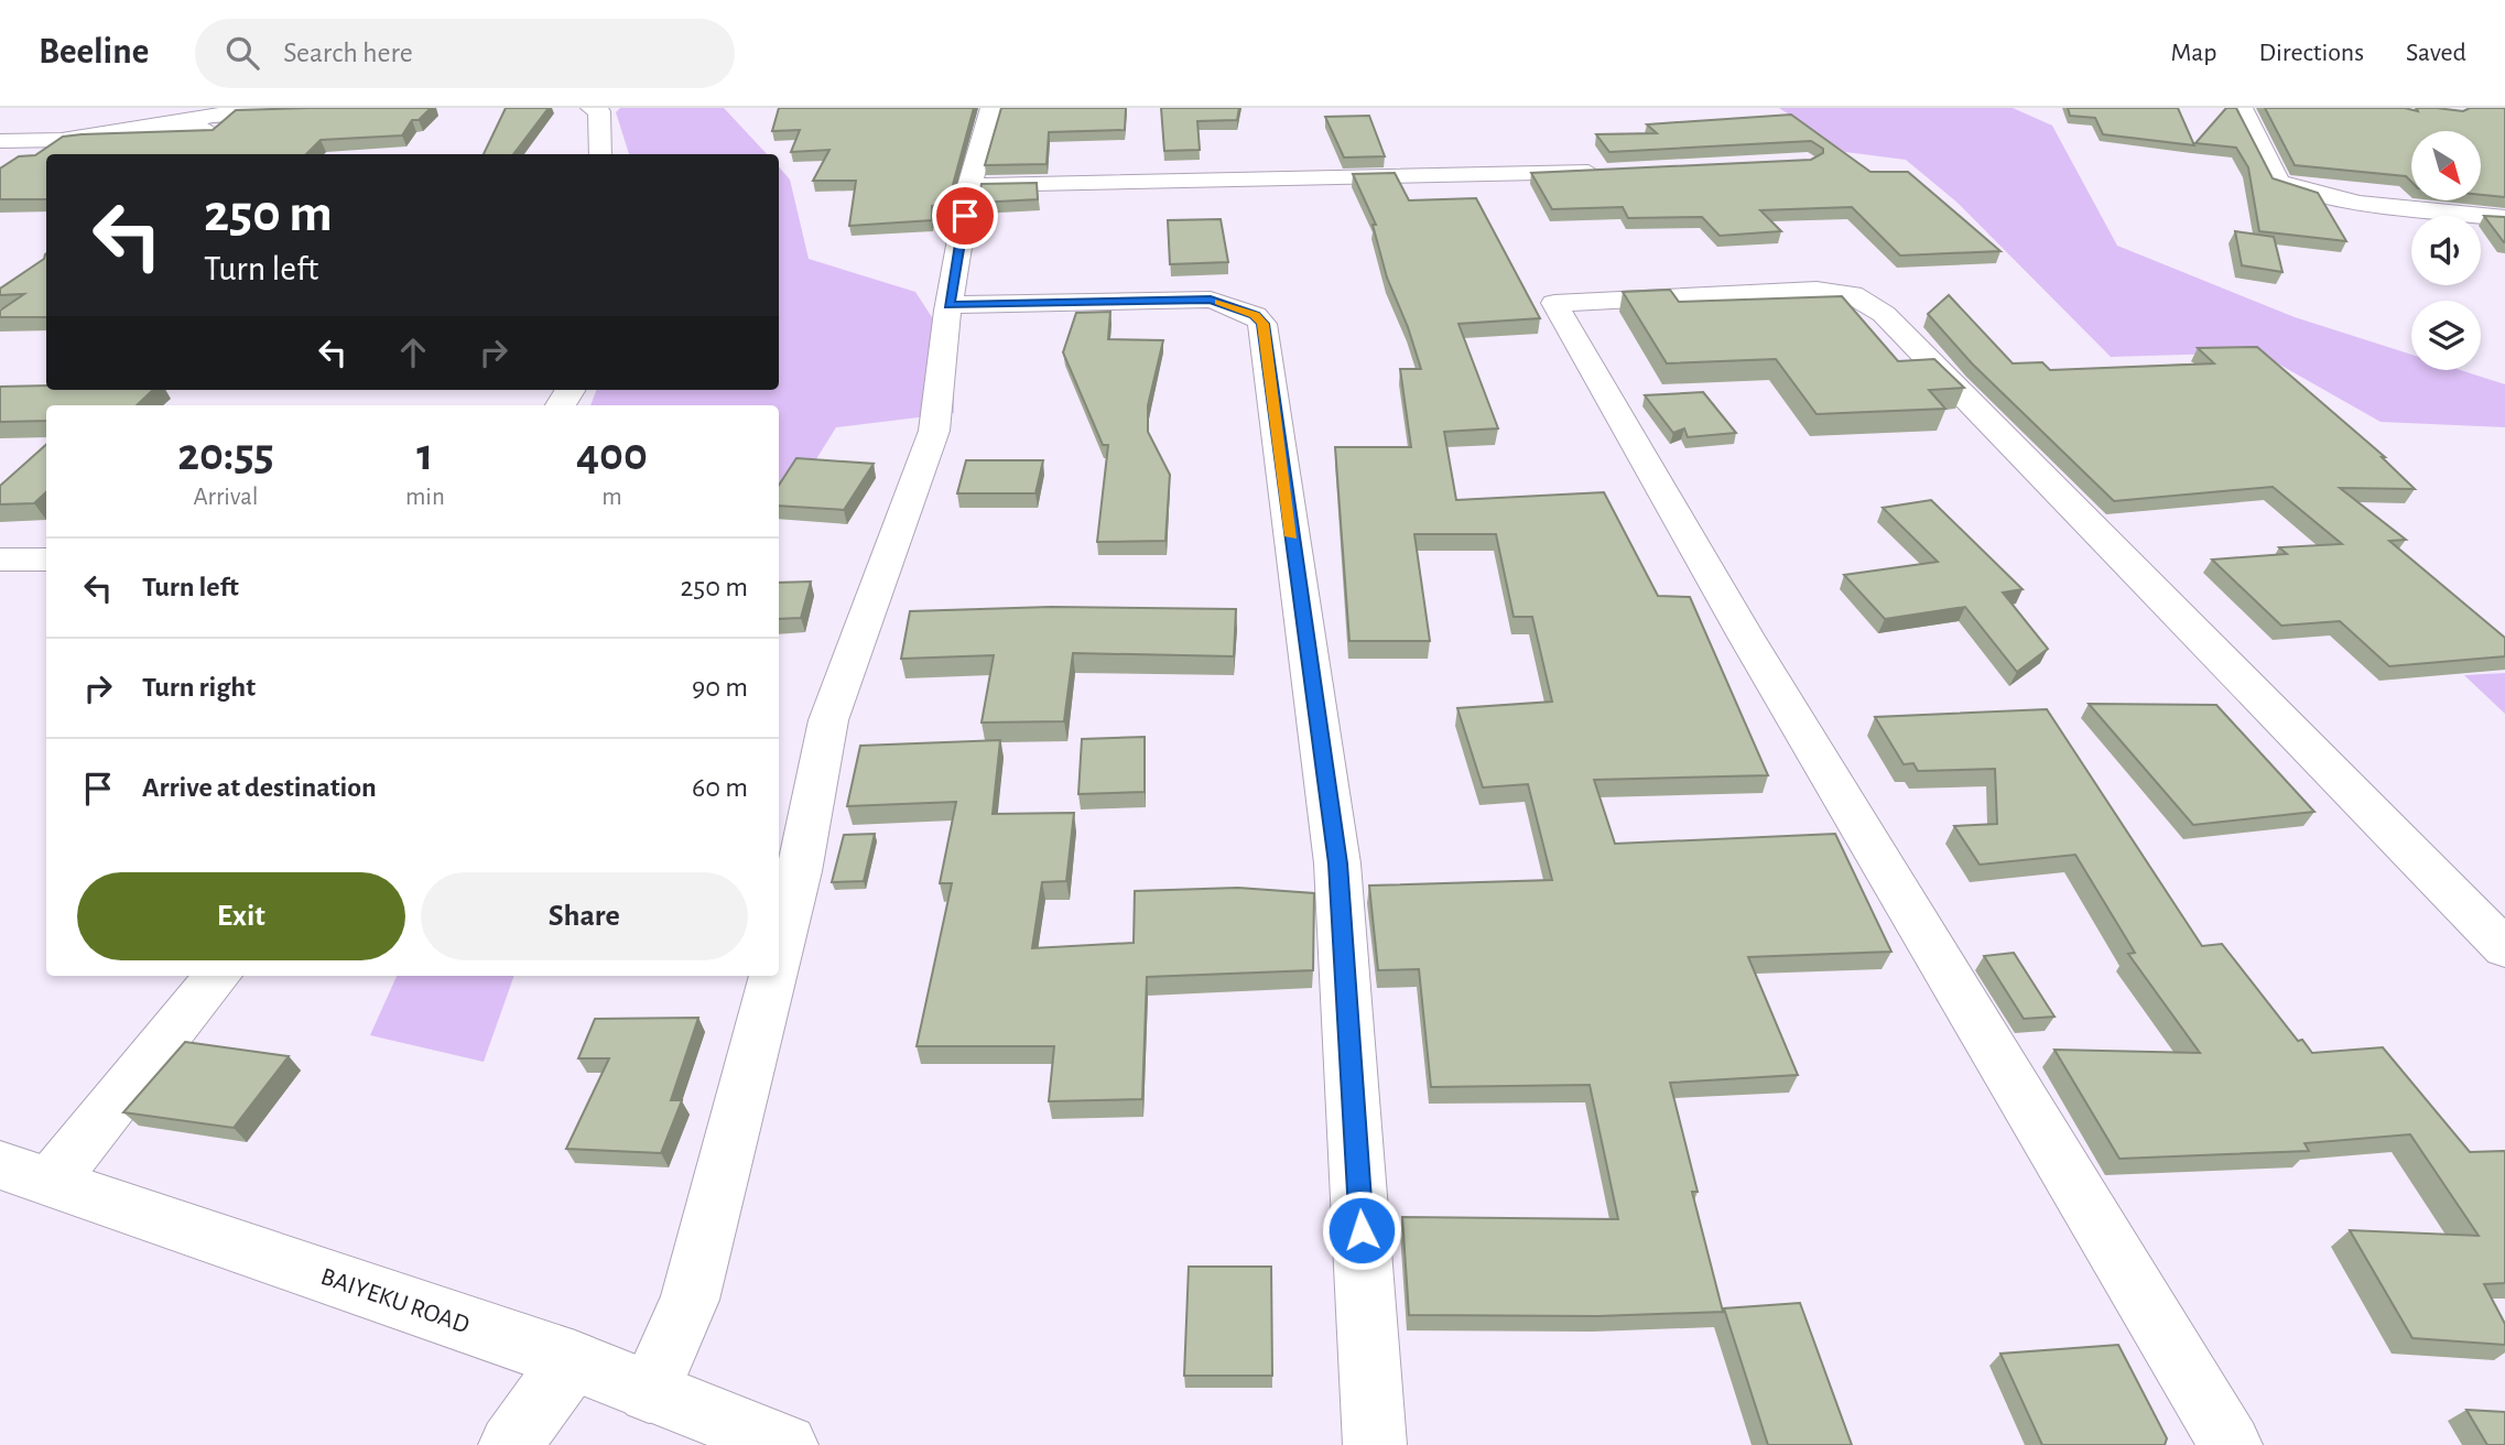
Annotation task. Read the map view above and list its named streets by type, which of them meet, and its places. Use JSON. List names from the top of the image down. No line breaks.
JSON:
{"streets":{"street":["BAIYEKU ROAD"]},"north":"bottom right","page":{"header":"Beeline","search":"Search here","nav":["Map","Directions","Saved"],"turn":["250 m","Turn left"],"eta":["20:55","Arrival","1","min","400","m"],"list":[{"name":"Turn left","value":"250 m"},{"name":"Turn right","value":"90 m"},{"name":"Arrive at destination","value":"60 m"}],"buttons":["Exit","Share"]}}
